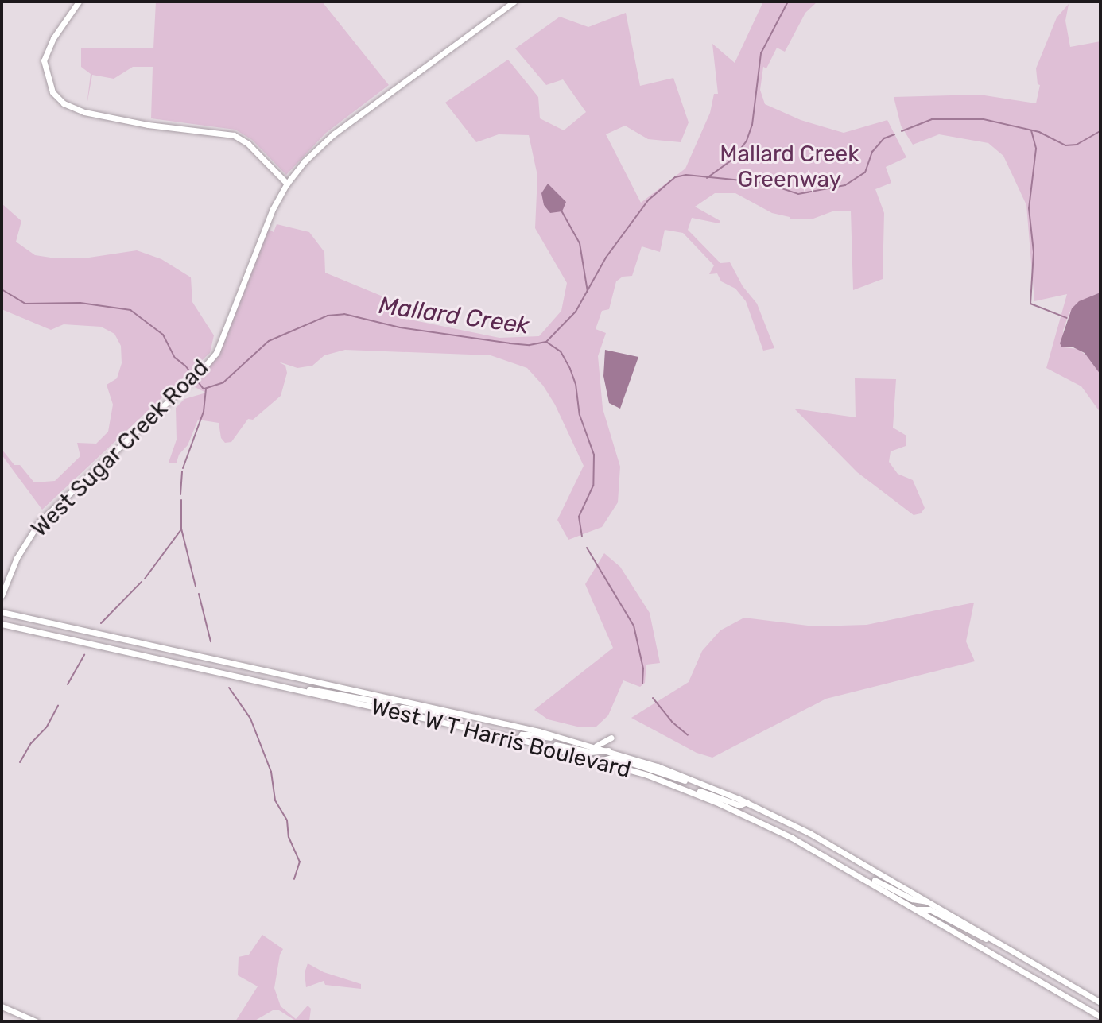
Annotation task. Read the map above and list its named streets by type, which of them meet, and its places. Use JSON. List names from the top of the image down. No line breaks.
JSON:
{"streets":{"main road":["West Sugar Creek Road","West W T Harris Boulevard"]},"water":["Mallard Creek"],"parks":["Mallard Creek Greenway"]}
